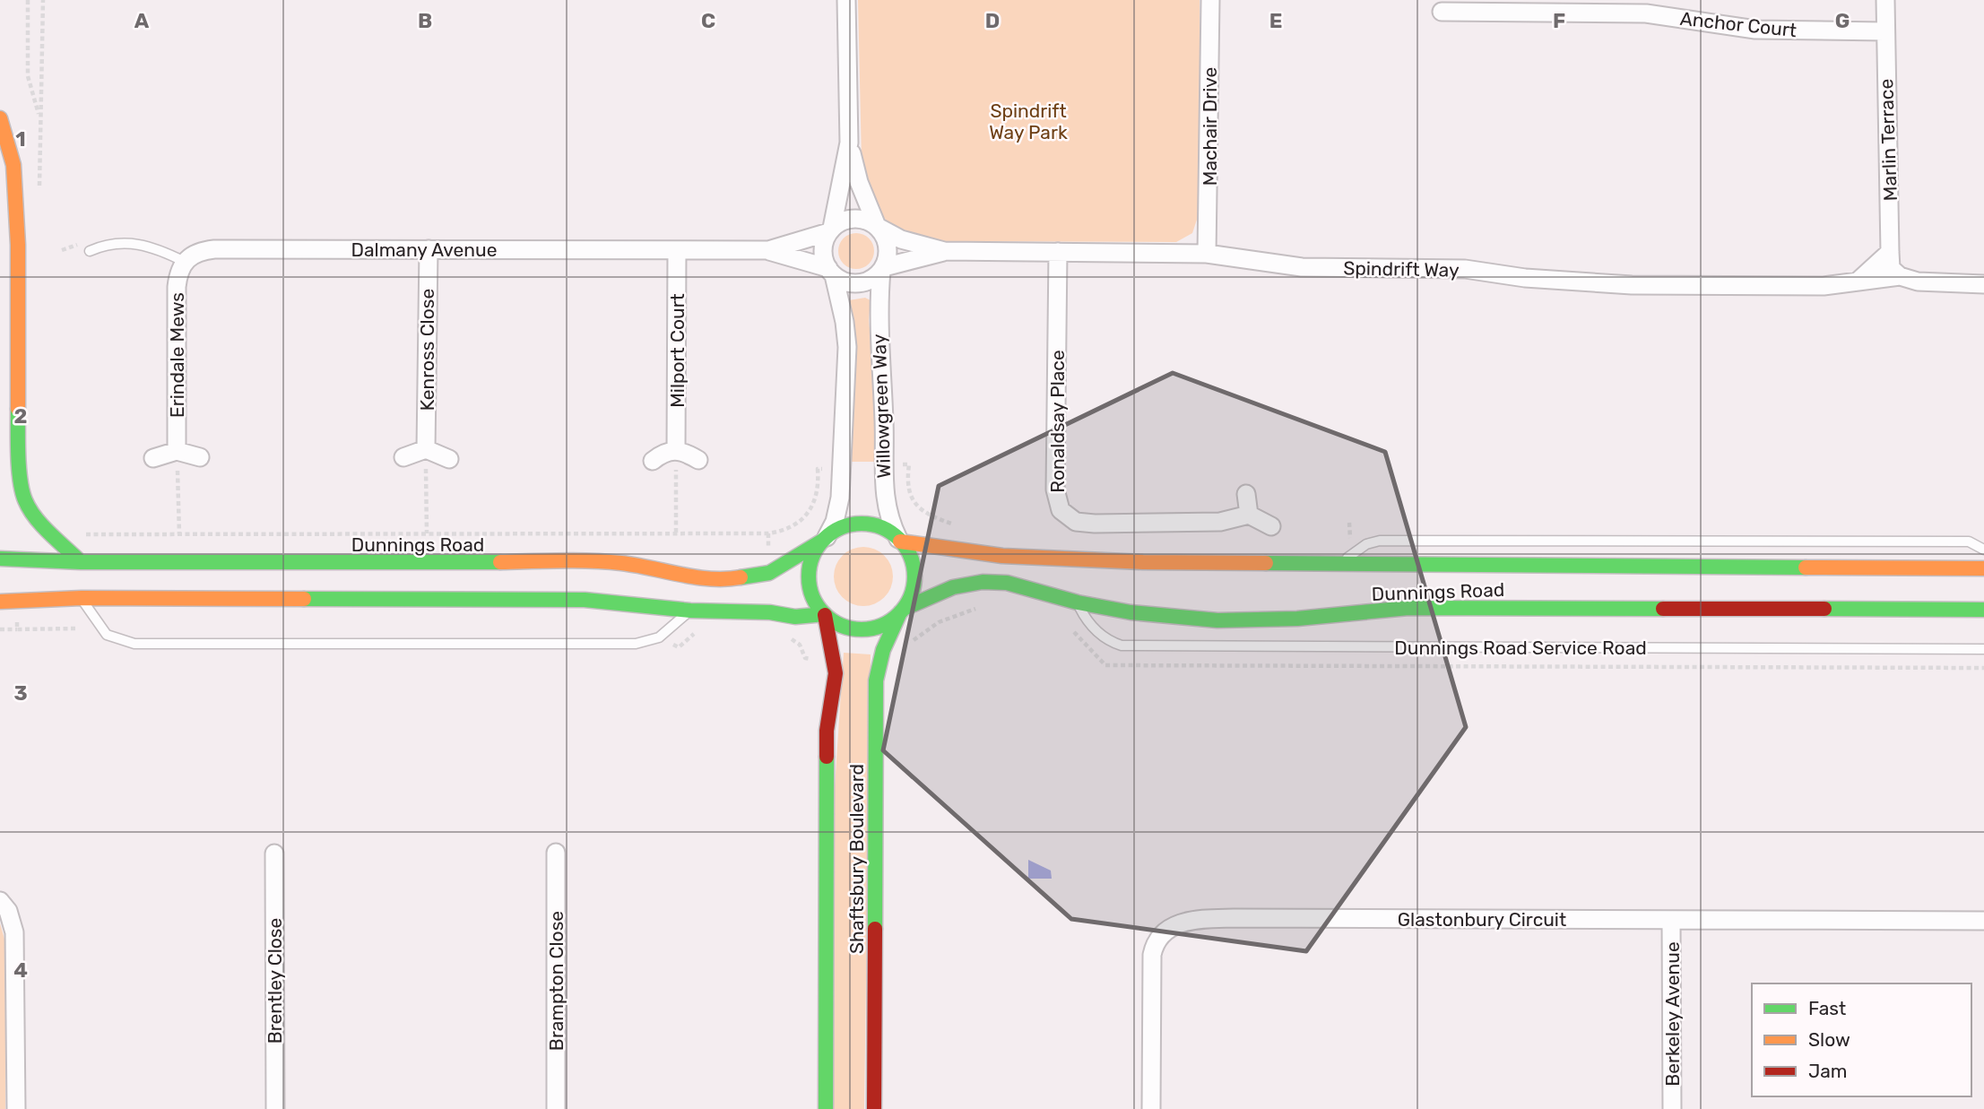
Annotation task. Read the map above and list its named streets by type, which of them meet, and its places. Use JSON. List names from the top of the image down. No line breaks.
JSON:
{"streets":{"main road":["Dunnings Road","Shaftsbury Boulevard"],"street":["Anchor Court","Machair Drive","Marlin Terrace","Dalmany Avenue","Spindrift Way","Kenross Close","Milport Court","Erindale Mews","Willowgreen Way","Ronaldsay Place","Glastonbury Circuit","Brentley Close","Brampton Close","Berkeley Avenue"],"lane":["Dunnings Road Service Road"]},"crossings":[["Anchor Court","Marlin Terrace"],["Machair Drive","Spindrift Way"],["Marlin Terrace","Spindrift Way"],["Dalmany Avenue","Spindrift Way"],["Dalmany Avenue","Kenross Close"],["Dalmany Avenue","Milport Court"],["Dalmany Avenue","Erindale Mews"],["Dalmany Avenue","Willowgreen Way"],["Spindrift Way","Willowgreen Way"],["Spindrift Way","Ronaldsay Place"],["Willowgreen Way","Dunnings Road"],["Willowgreen Way","Shaftsbury Boulevard"],["Dunnings Road","Dunnings Road Service Road"],["Dunnings Road","Shaftsbury Boulevard"],["Glastonbury Circuit","Berkeley Avenue"]],"parks":["Spindrift Way Park"],"legend":["Fast","Slow","Jam"],"grid":{"columns":["A","B","C","D","E","F","G"],"rows":["1","2","3","4"]}}
